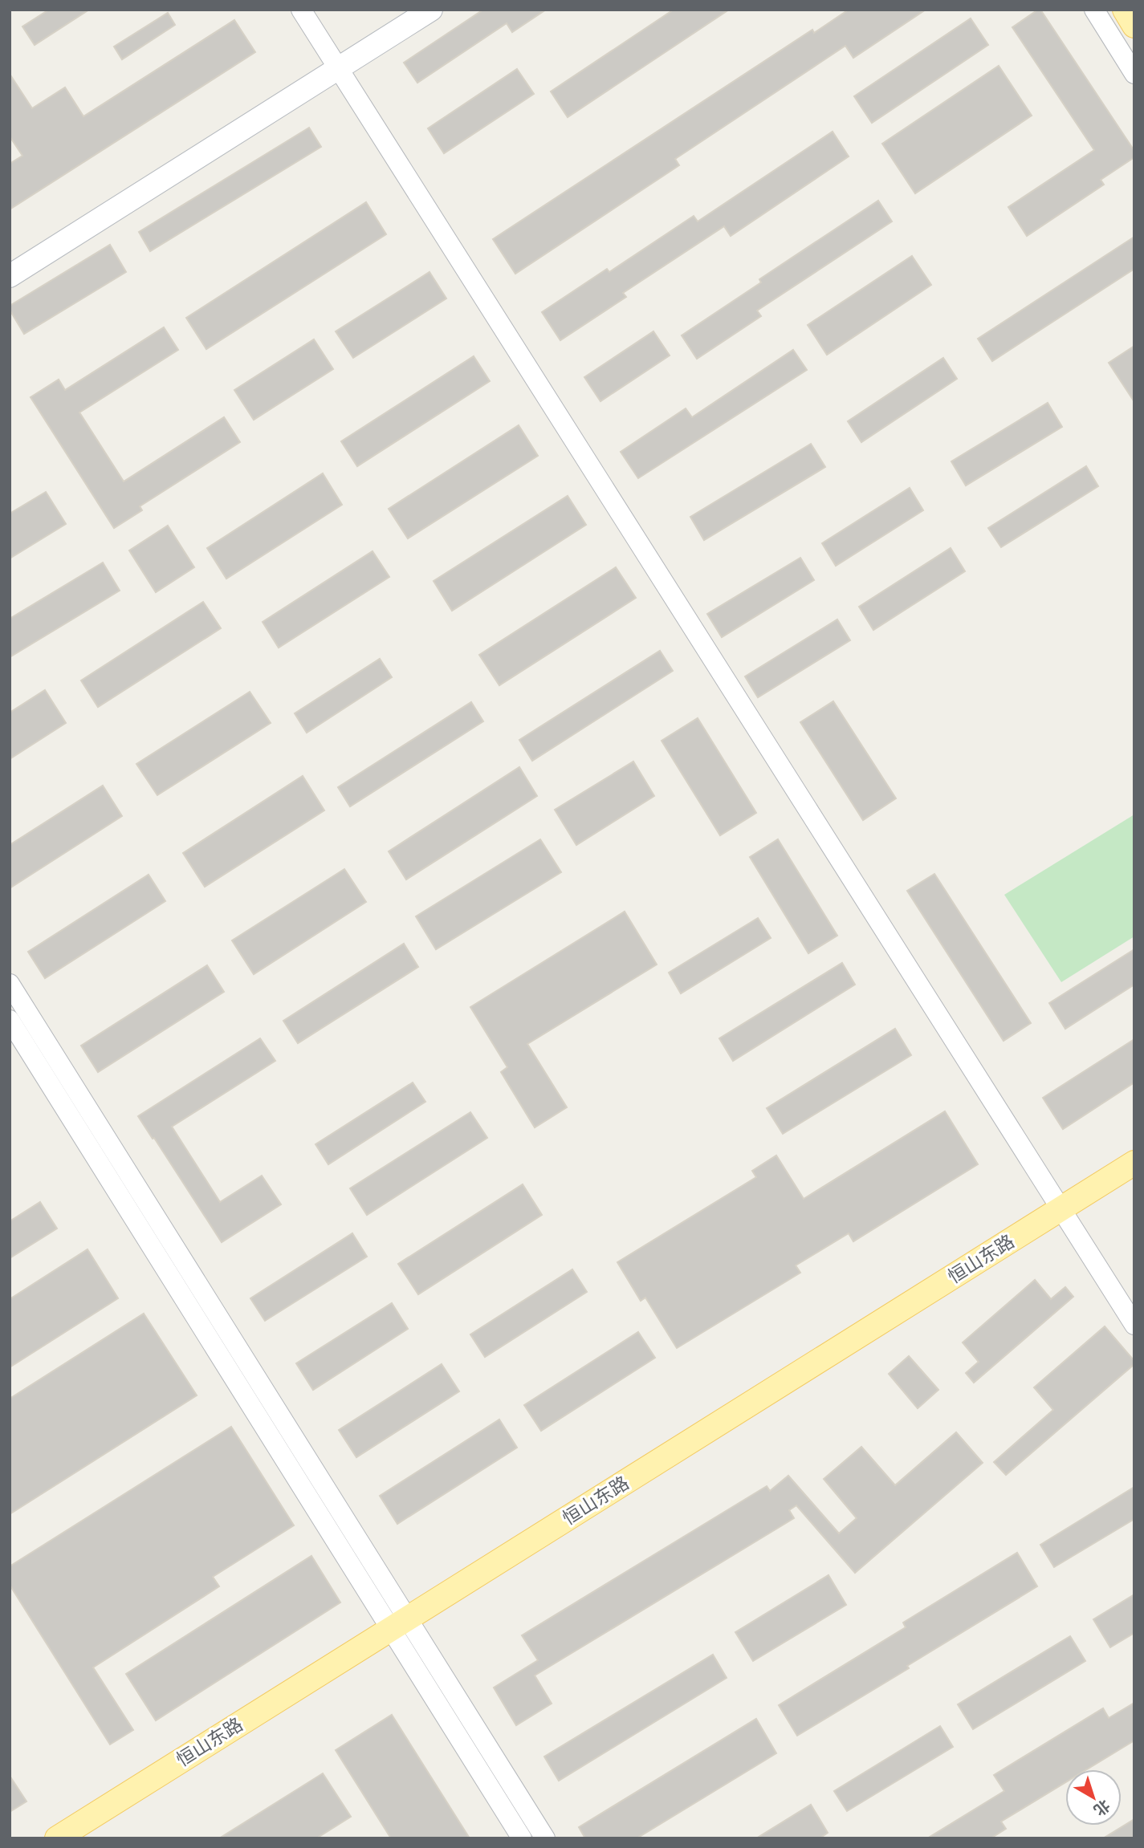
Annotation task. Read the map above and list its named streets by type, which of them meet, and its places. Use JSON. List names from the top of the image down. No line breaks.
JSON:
{"streets":{"main road":["恒山东路"]},"north":"bottom right"}
